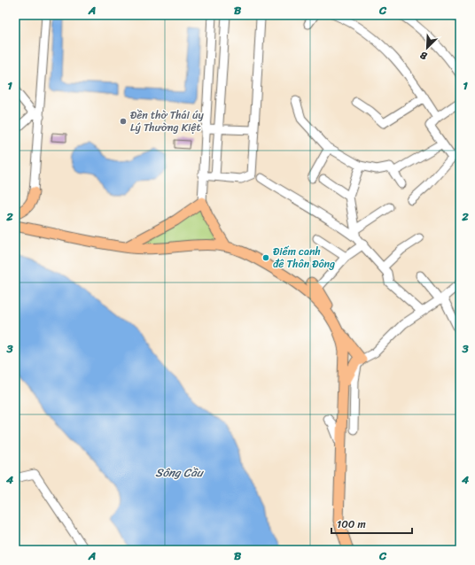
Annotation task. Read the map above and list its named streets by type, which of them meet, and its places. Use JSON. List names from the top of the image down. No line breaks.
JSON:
{"water":["Sông Cầu"],"places":["Đền thờ Thái úy Lý Thường Kiệt","Điếm canh đê Thôn Đông"],"scale_bar":"100 m","north":"bottom left","grid":{"columns":["A","B","C"],"rows":["1","2","3","4"]}}
